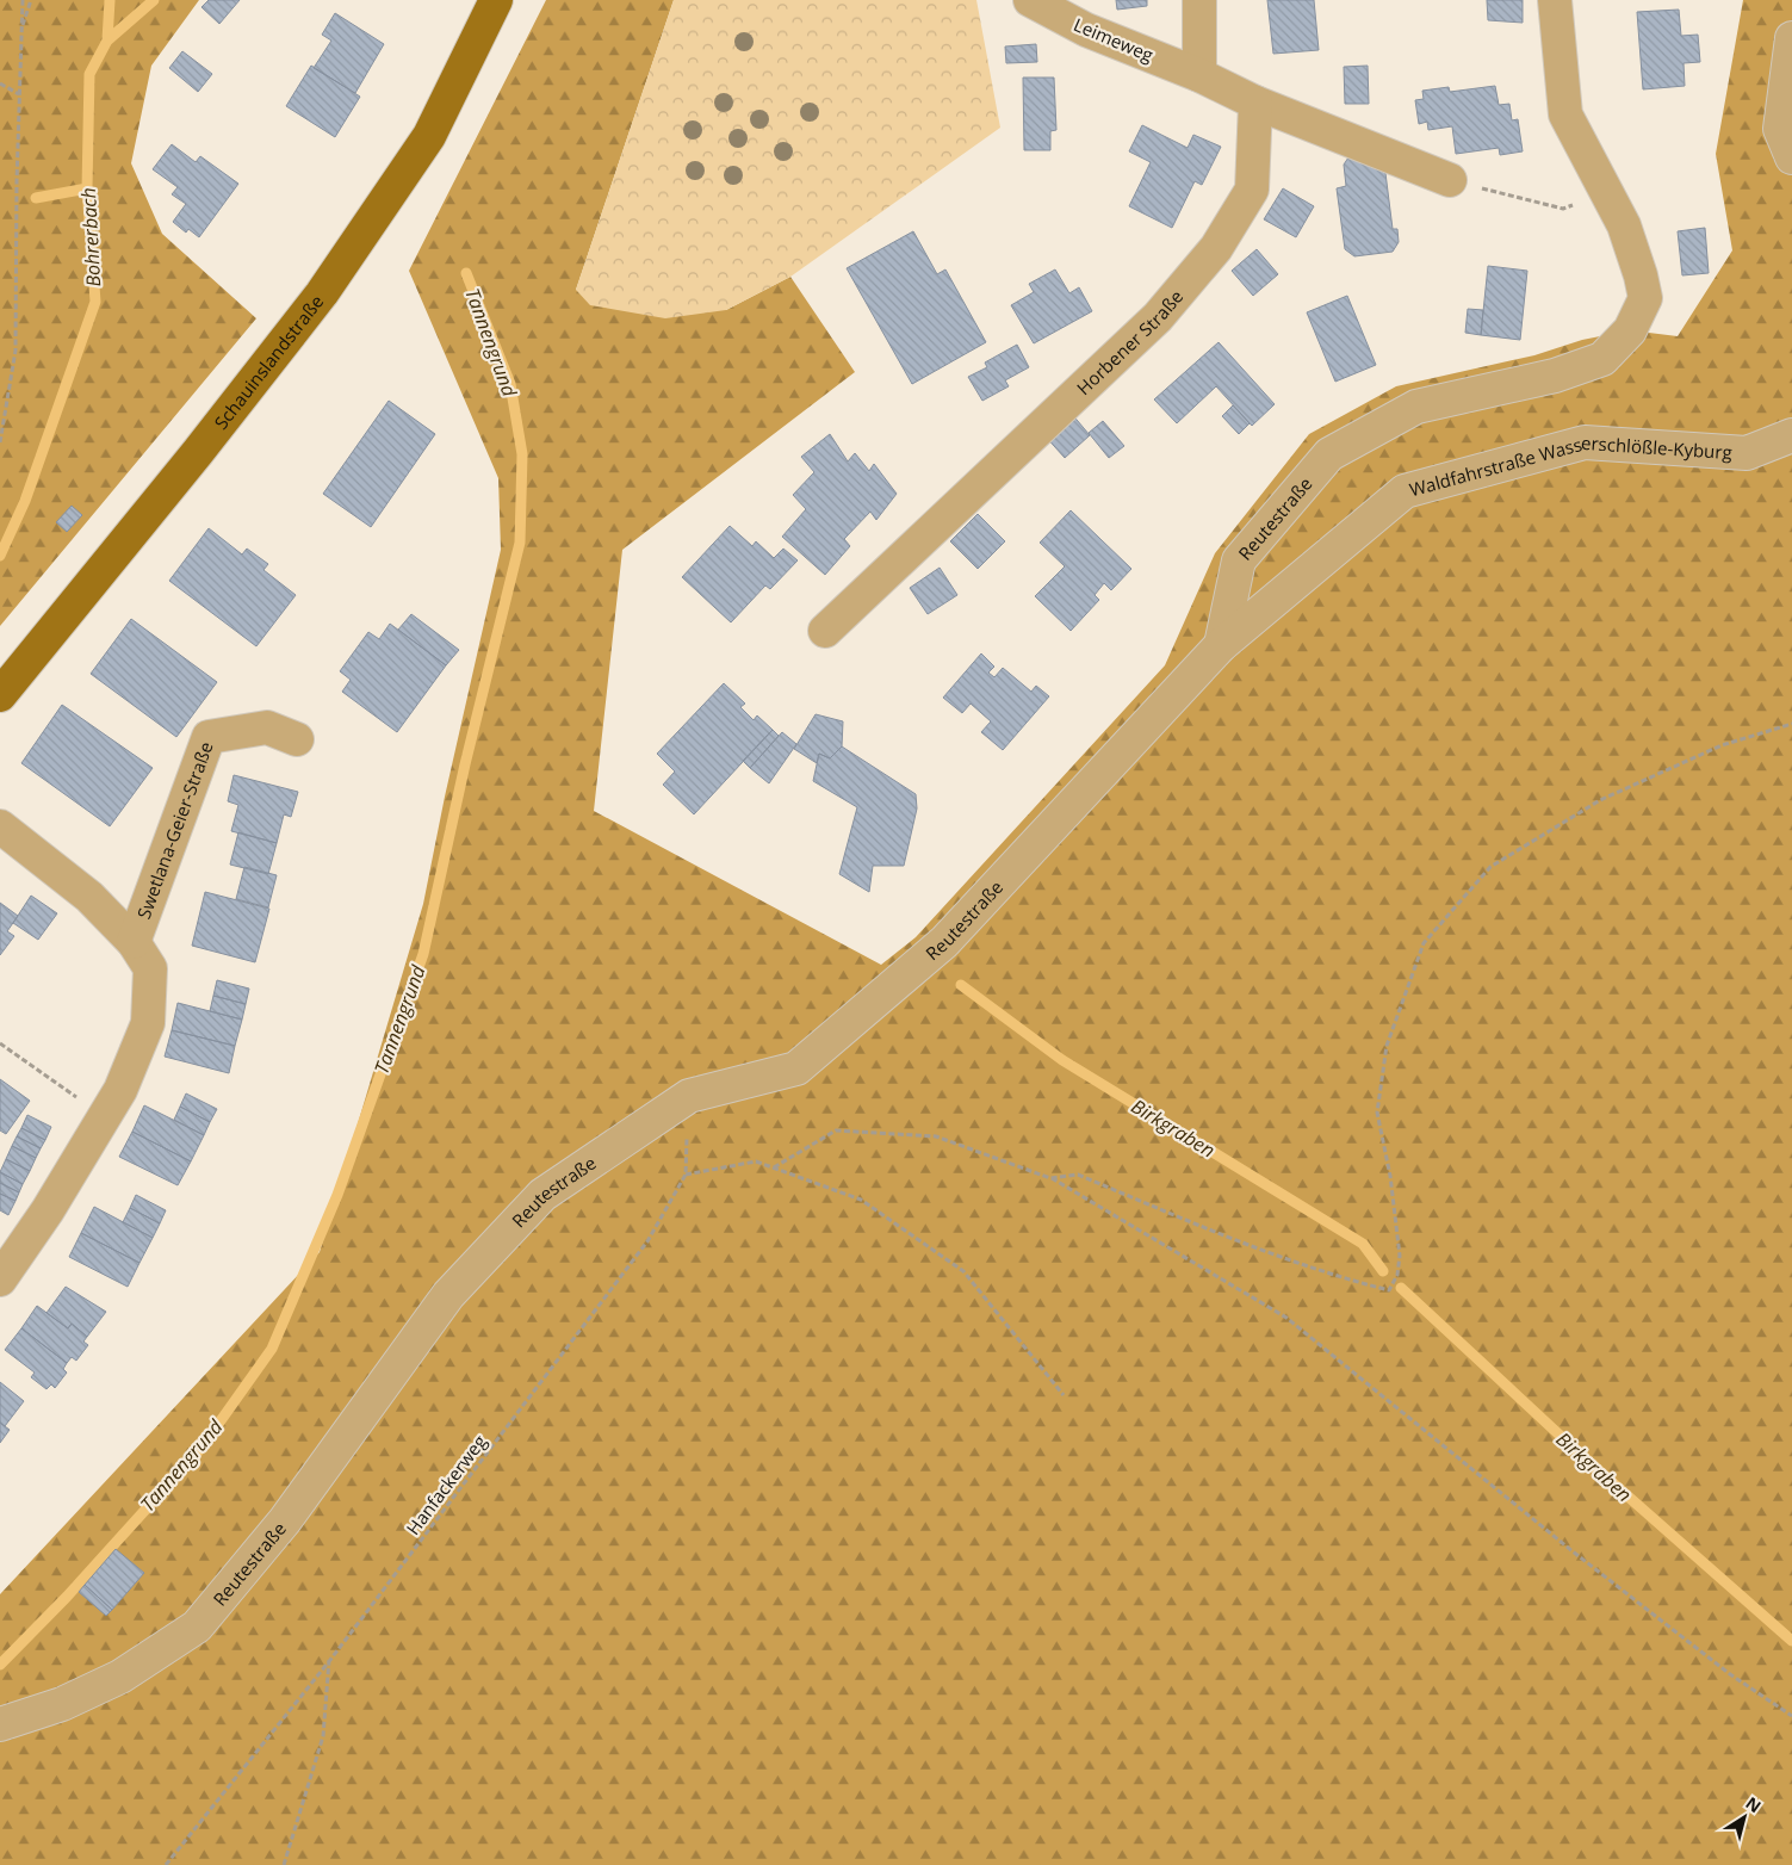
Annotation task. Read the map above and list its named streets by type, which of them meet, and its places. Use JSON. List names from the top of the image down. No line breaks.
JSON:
{"streets":{"main road":["Schauinslandstraße"],"street":["Leimeweg","Horbener Straße","Waldfahrstraße Wasserschlößle-Kyburg","Reutestraße","Swetlana-Geier-Straße"],"path":["Hanfackerweg"]},"crossings":[["Waldfahrstraße Wasserschlößle-Kyburg","Reutestraße"],["Reutestraße","Hanfackerweg"]],"water":["Bohrerbach","Tannengrund","Birkgraben"],"north":"top right"}
